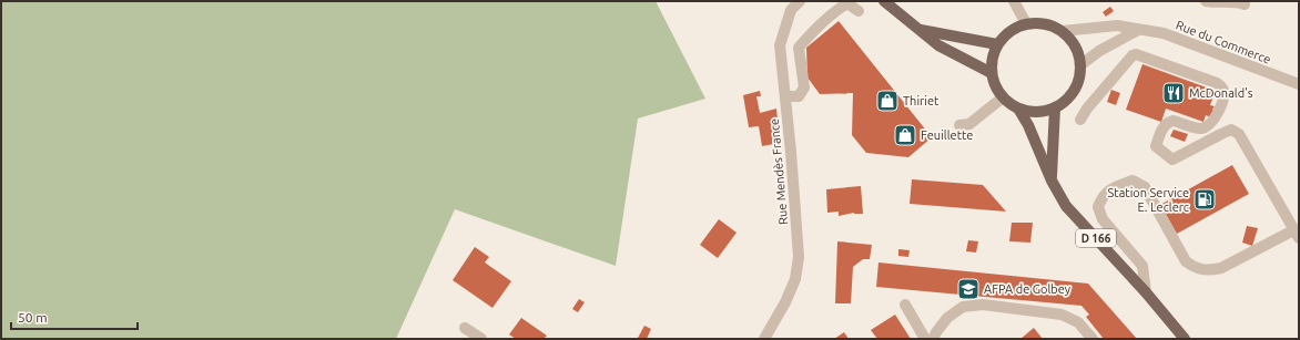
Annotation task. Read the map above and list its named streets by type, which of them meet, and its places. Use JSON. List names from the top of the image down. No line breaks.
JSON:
{"streets":{"main road":["D 166"],"street":["Rue du Commerce","Rue Mendès France"]},"crossings":[["Rue du Commerce","D 166"]],"places":{"restaurant":["McDonald's"],"shop":["Thiriet","Feuillette"],"fuel station":["Station Service E. Leclerc"],"school or university":["AFPA de Golbey"]},"scale_bar":"50 m"}
